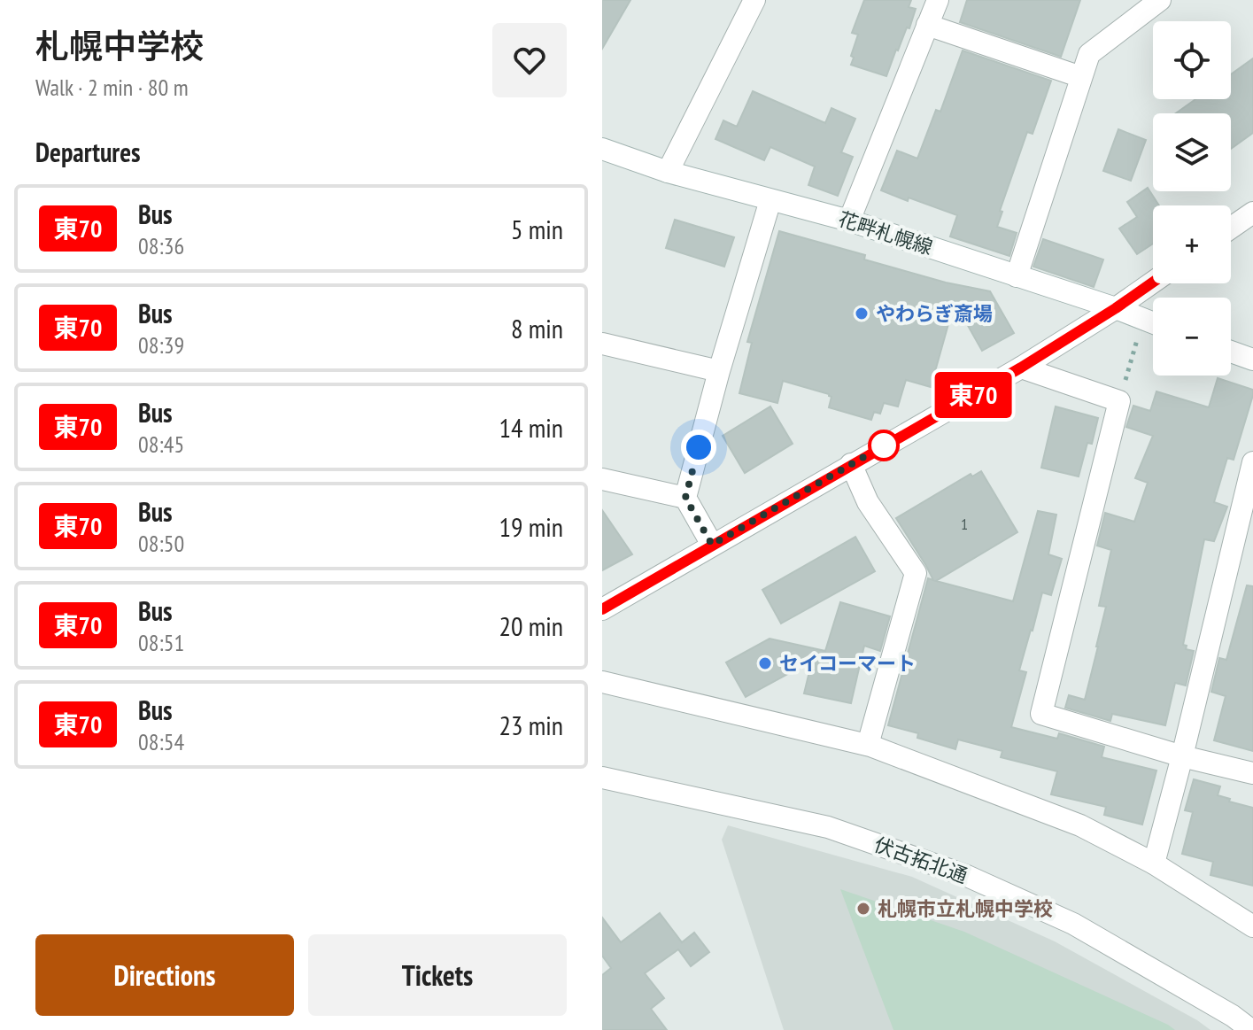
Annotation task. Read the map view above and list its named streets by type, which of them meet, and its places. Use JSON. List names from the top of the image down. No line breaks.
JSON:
{"streets":{"street":["花畔札幌線","伏古拓北通"]},"places":["やわらぎ斎場","セイコーマート","札幌市立札幌中学校"],"lines":["bus line 東70"],"house_numbers":["1"],"page":{"heading":[["札幌中学校","Walk · 2 min · 80 m"],"Departures"],"on_map":"東70","map_buttons":["+","−"],"list":[{"mark":"東70","name":"Bus","note":"08:36","value":"5 min"},{"mark":"東70","name":"Bus","note":"08:39","value":"8 min"},{"mark":"東70","name":"Bus","note":"08:45","value":"14 min"},{"mark":"東70","name":"Bus","note":"08:50","value":"19 min"},{"mark":"東70","name":"Bus","note":"08:51","value":"20 min"},{"mark":"東70","name":"Bus","note":"08:54","value":"23 min"}],"buttons":["Directions","Tickets"]}}
